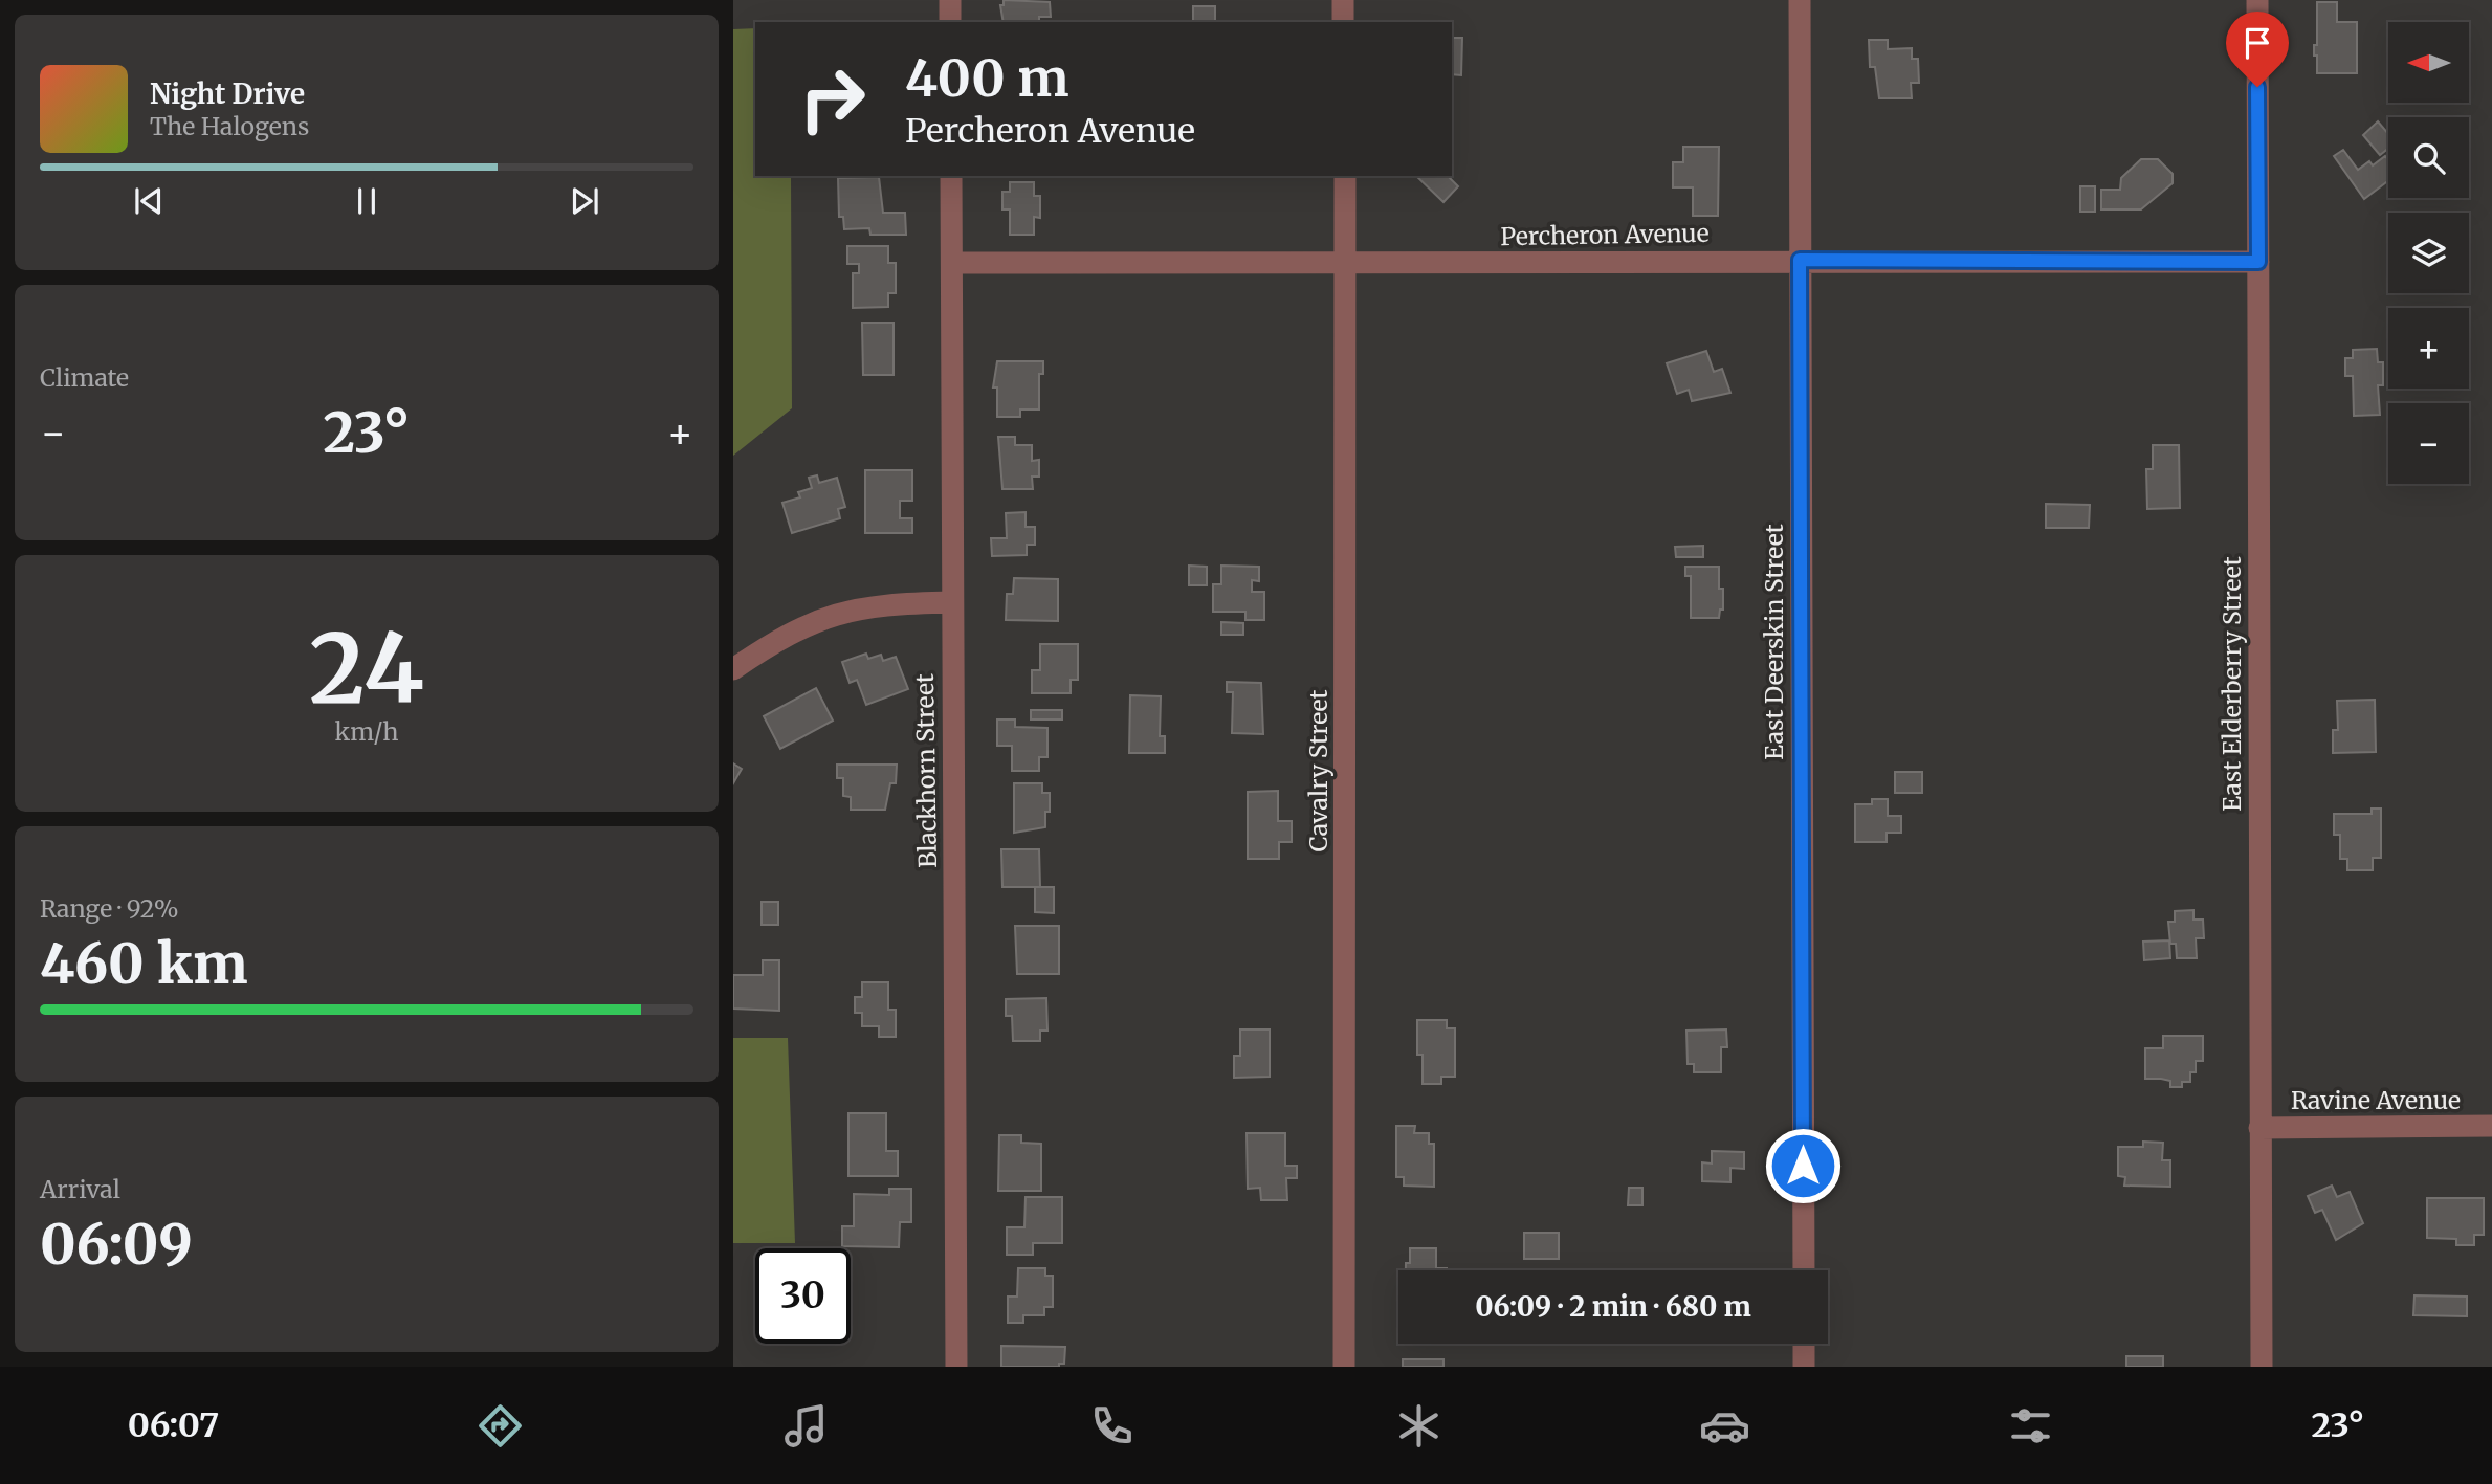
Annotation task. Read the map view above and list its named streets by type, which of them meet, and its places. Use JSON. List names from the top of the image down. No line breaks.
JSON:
{"streets":{"street":["Percheron Avenue","East Deerskin Street","East Elderberry Street","Blackhorn Street","Cavalry Street","Ravine Avenue"]},"crossings":[["Percheron Avenue","East Deerskin Street"],["Percheron Avenue","East Elderberry Street"],["Percheron Avenue","Blackhorn Street"],["Percheron Avenue","Cavalry Street"],["East Elderberry Street","Ravine Avenue"]],"north":"left","page":{"map_buttons":["+","−"],"turn":["400 m","Percheron Avenue"],"song":["Night Drive","The Halogens"],"tile":["Climate",["24","km/h"],["Range · 92%","460 km"],["Arrival","06:09"]],"heat":["−","23°","+"],"limit":"30","trip":"06:09 · 2 min · 680 m","tabs":["06:07","23°"]}}
